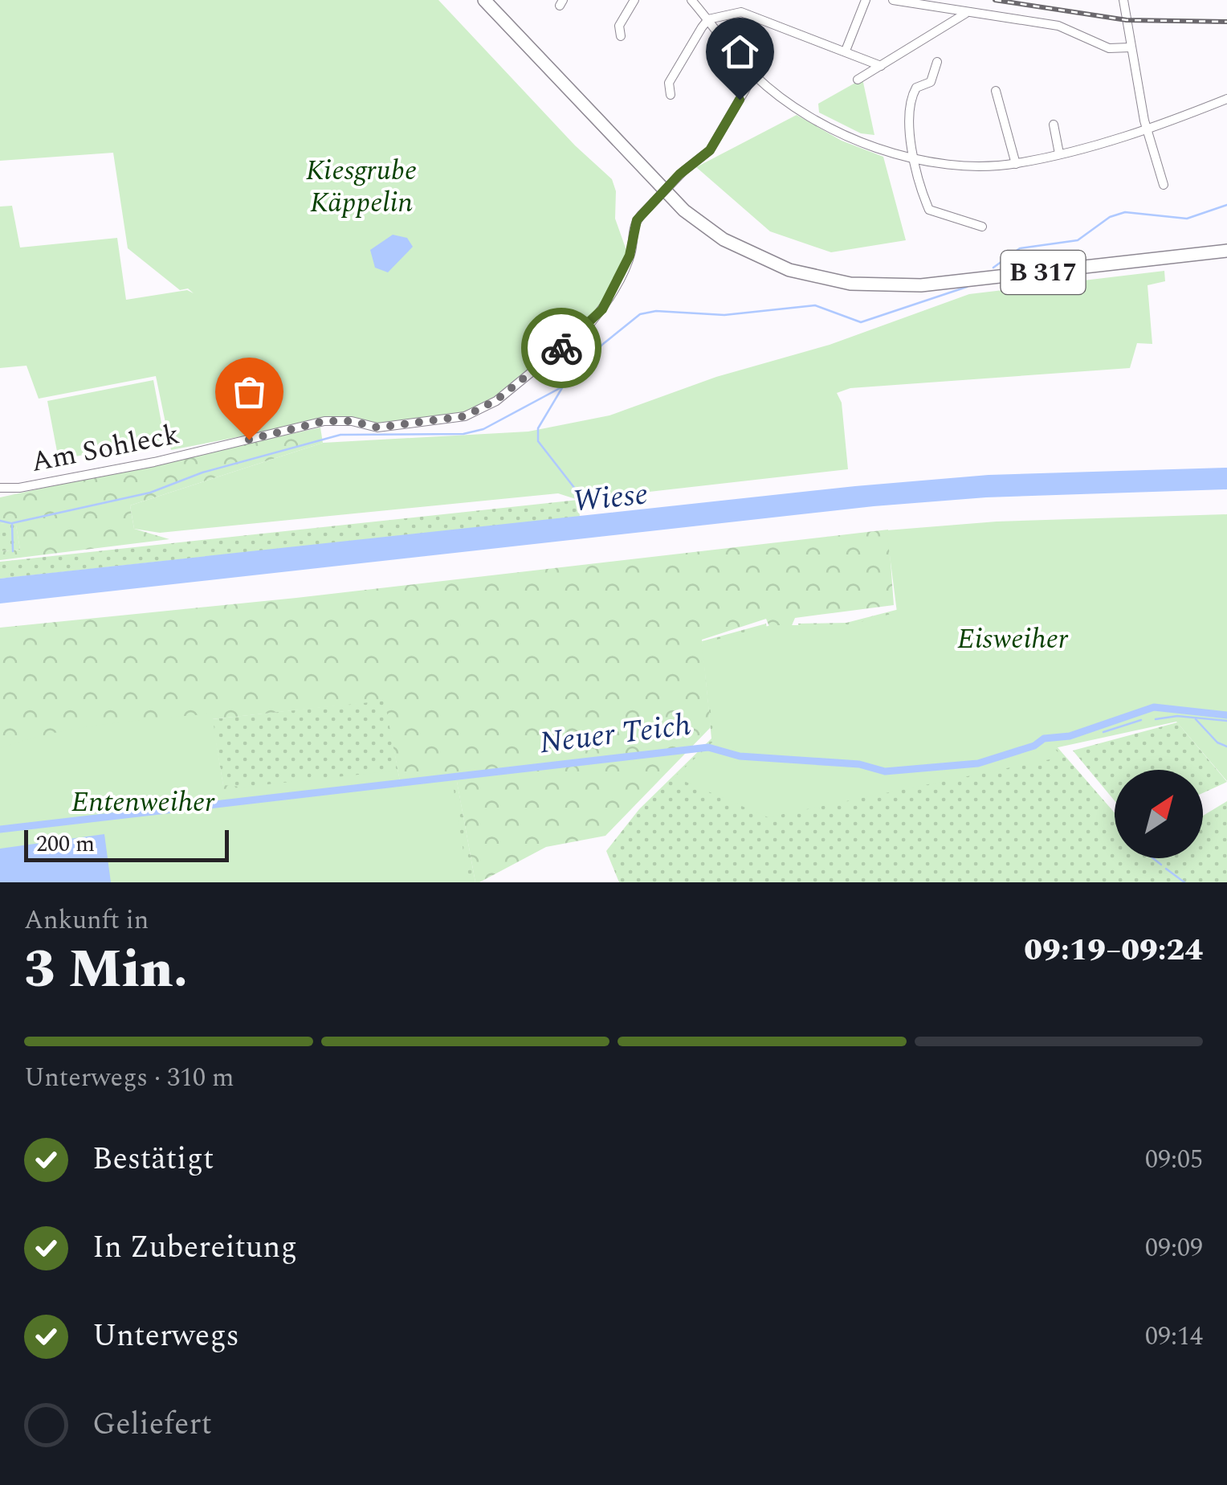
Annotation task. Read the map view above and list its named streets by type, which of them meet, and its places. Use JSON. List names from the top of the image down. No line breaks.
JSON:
{"streets":{"main road":["B 317"],"street":["Am Sohleck"]},"water":["Wiese","Neuer Teich"],"parks":["Kiesgrube Käppelin","Eisweiher","Entenweiher"],"scale_bar":"200 m","north":"top right","page":{"scale":"200 m","heading":["3 Min.","Ankunft in","09:19–09:24"],"bar":"Unterwegs · 310 m","list":[["Bestätigt","09:05"],["In Zubereitung","09:09"],["Unterwegs","09:14"],"Geliefert"]}}
